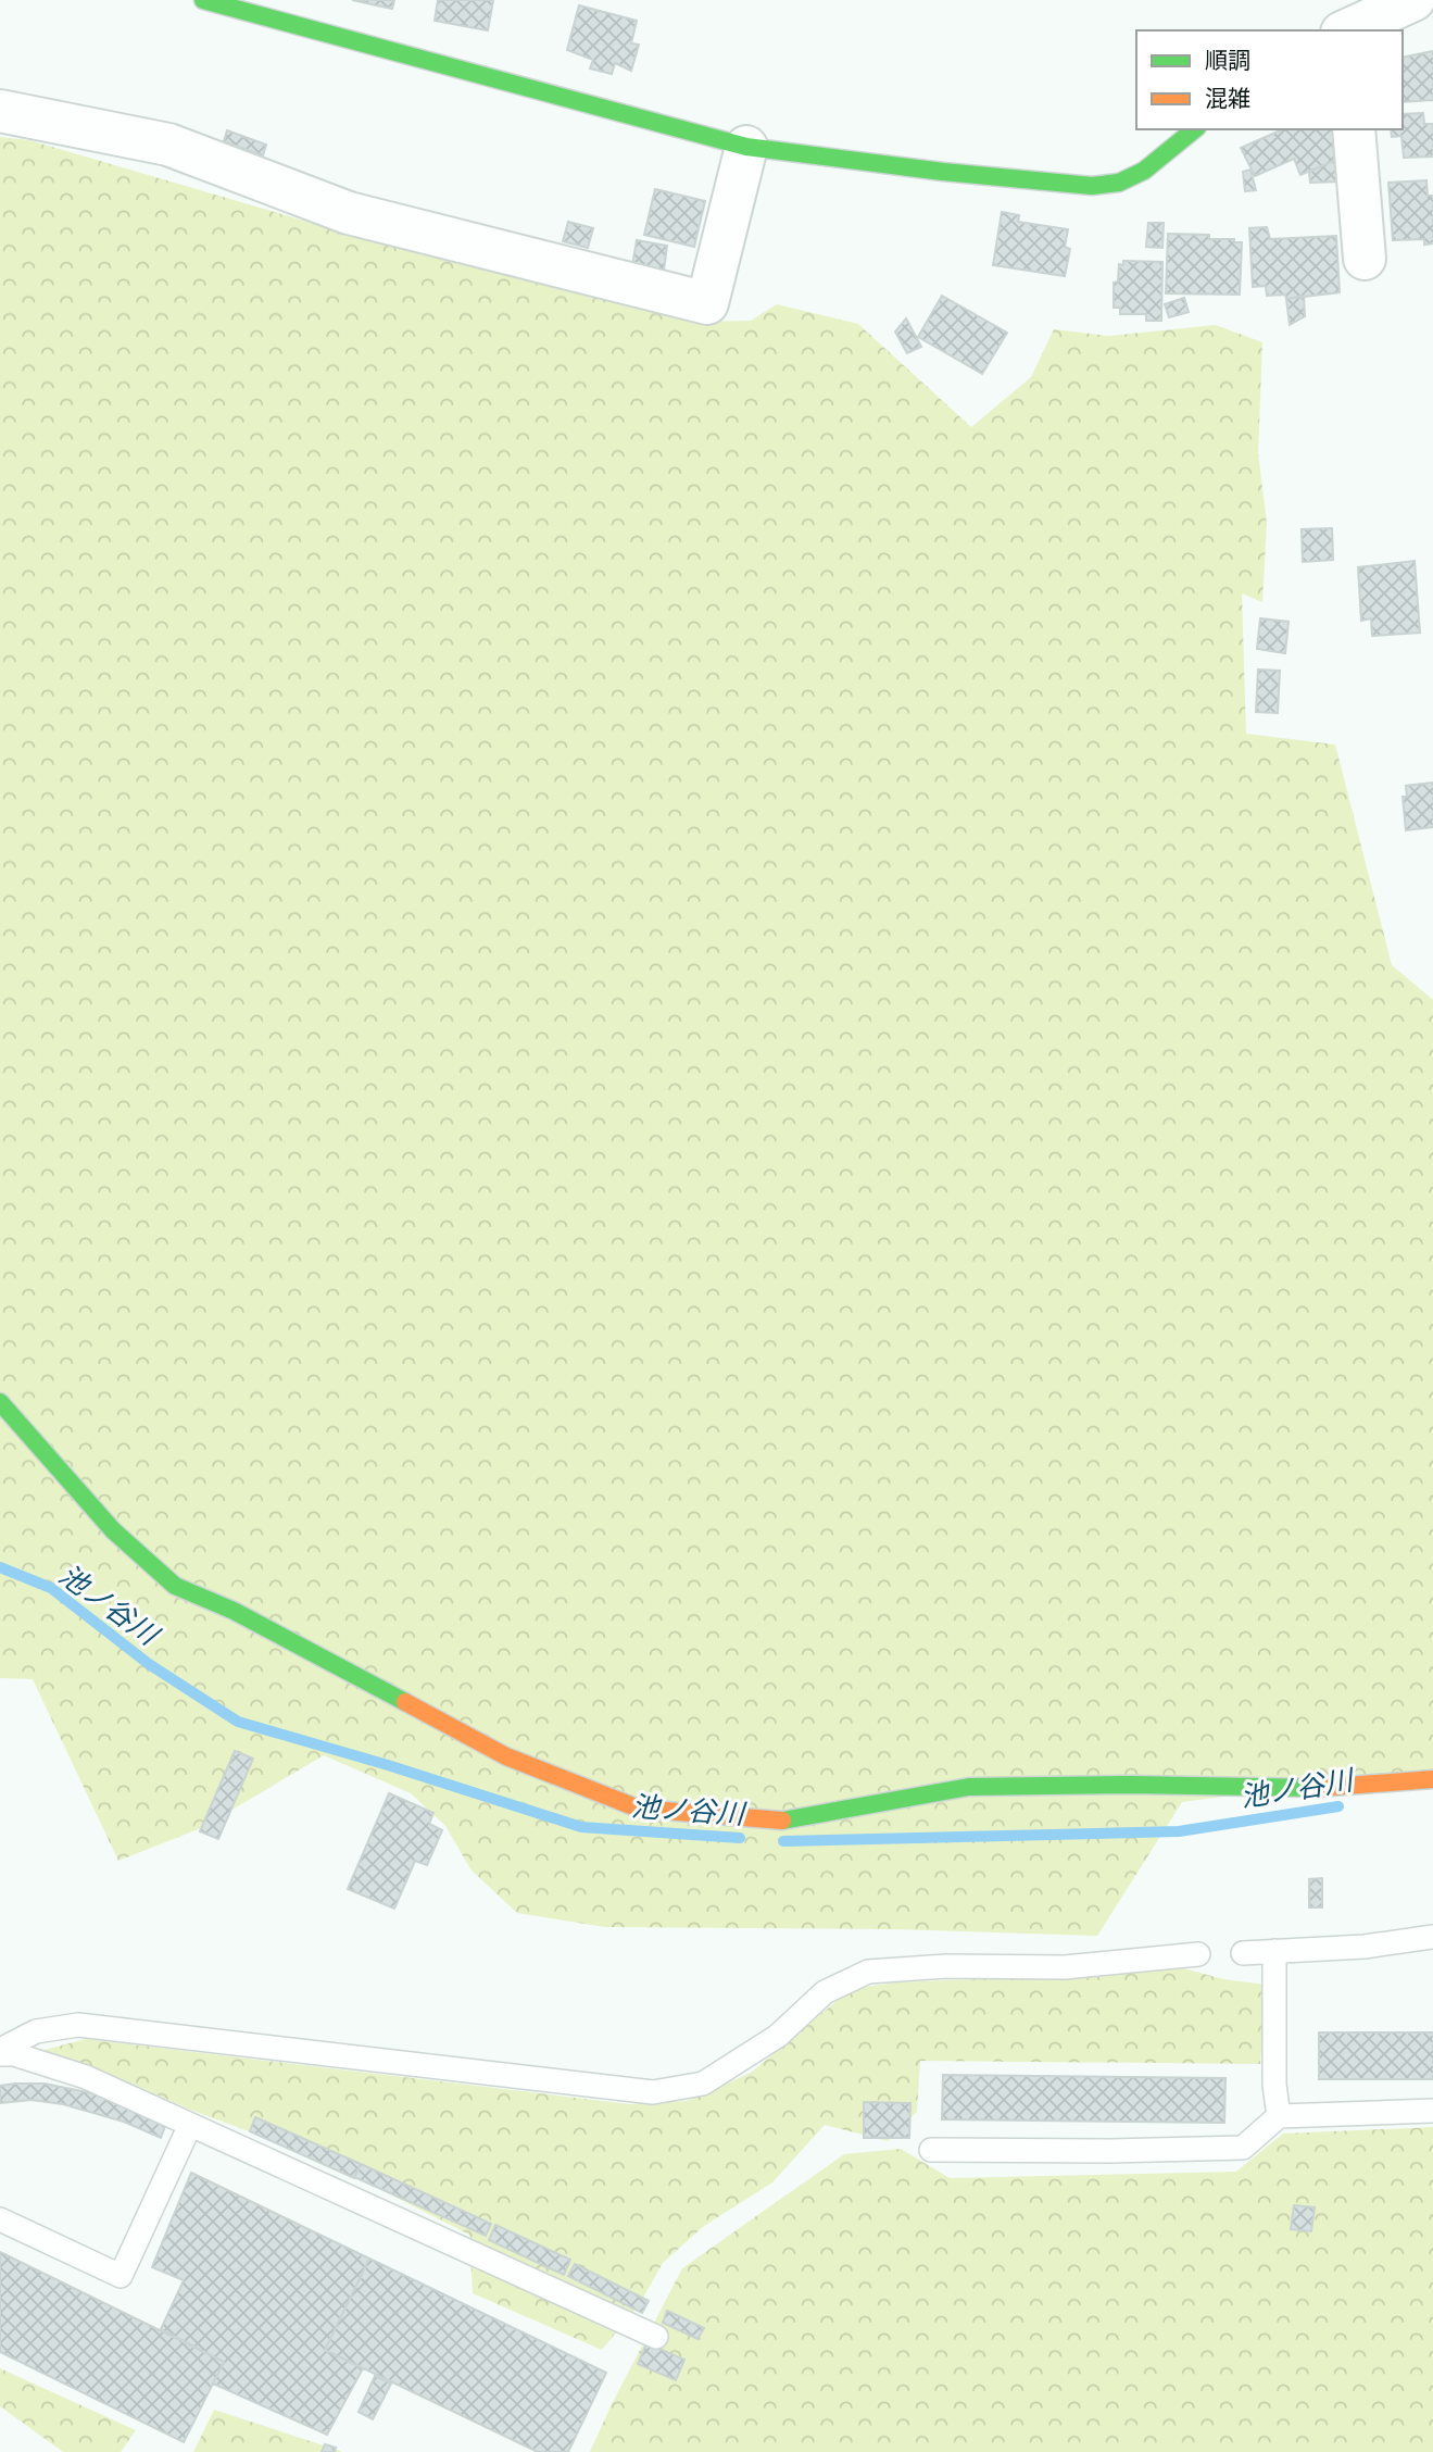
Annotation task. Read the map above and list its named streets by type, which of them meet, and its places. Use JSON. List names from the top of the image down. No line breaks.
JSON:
{"water":["池ノ谷川"],"legend":["順調","混雑"]}
